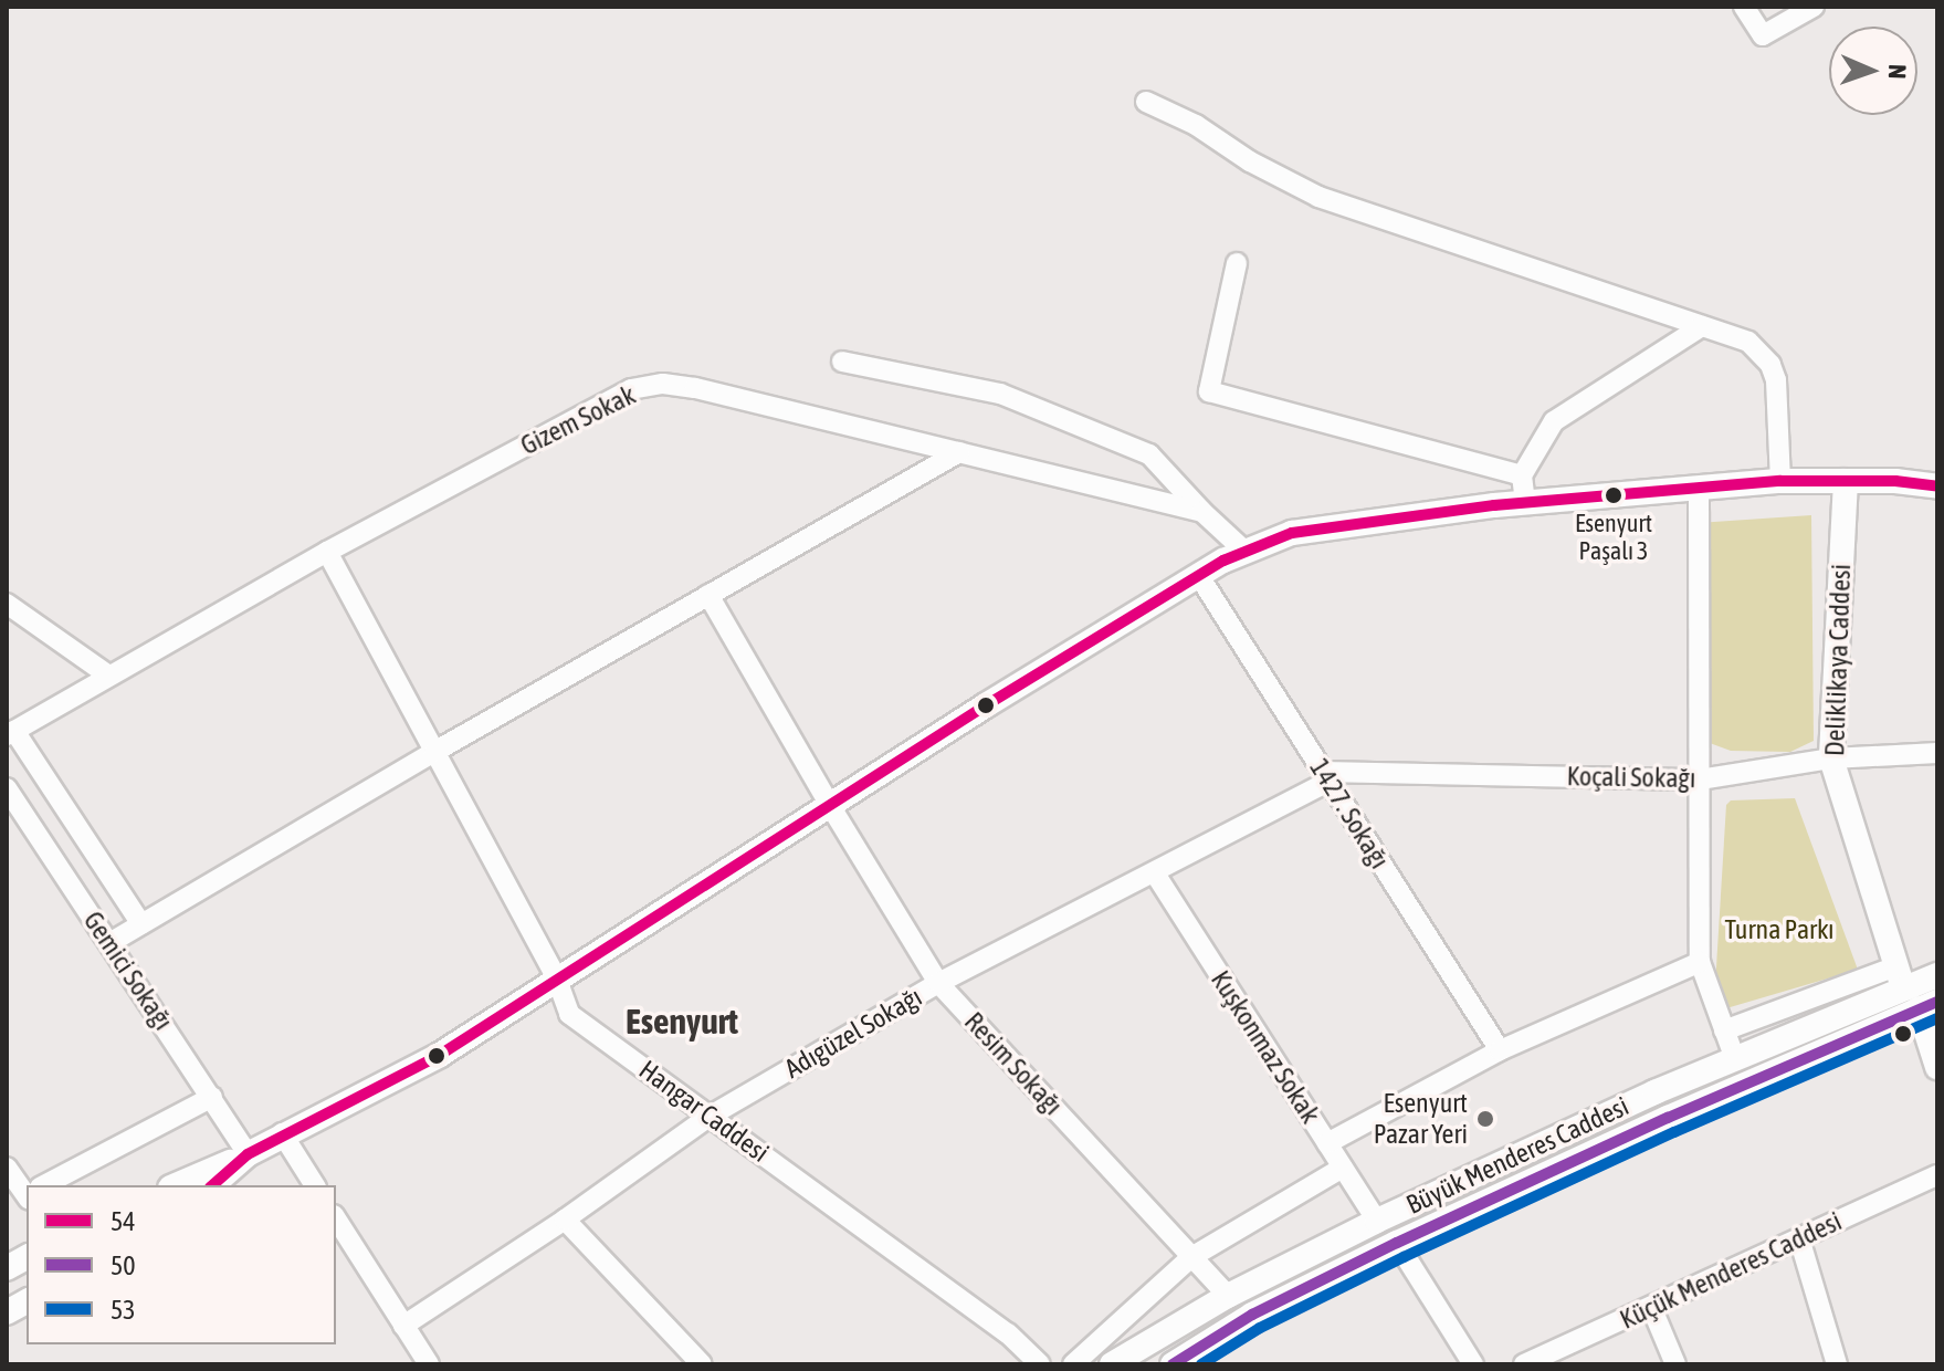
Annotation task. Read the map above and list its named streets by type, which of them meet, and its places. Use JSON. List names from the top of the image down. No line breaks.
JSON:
{"streets":{"street":["Gizem Sokak","Deliklikaya Caddesi","Koçali Sokağı","1427. Sokağı","Gemici Sokağı","Adıgüzel Sokağı","Kuşkonmaz Sokak","Resim Sokağı","Hangar Caddesi","Büyük Menderes Caddesi","Küçük Menderes Caddesi"]},"crossings":[["Gizem Sokak","Hangar Caddesi"],["Deliklikaya Caddesi","Koçali Sokağı"],["Deliklikaya Caddesi","Büyük Menderes Caddesi"],["Koçali Sokağı","1427. Sokağı"],["Koçali Sokağı","Adıgüzel Sokağı"],["1427. Sokağı","Adıgüzel Sokağı"],["Adıgüzel Sokağı","Kuşkonmaz Sokak"],["Adıgüzel Sokağı","Resim Sokağı"],["Adıgüzel Sokağı","Hangar Caddesi"],["Kuşkonmaz Sokak","Büyük Menderes Caddesi"],["Resim Sokağı","Büyük Menderes Caddesi"]],"districts":["Esenyurt"],"parks":["Turna Parkı"],"places":["Esenyurt Paşalı 3","Esenyurt Pazar Yeri"],"lines":["transit line 54","transit line 50","transit line 53"],"legend":["54","50","53"],"north":"right"}
